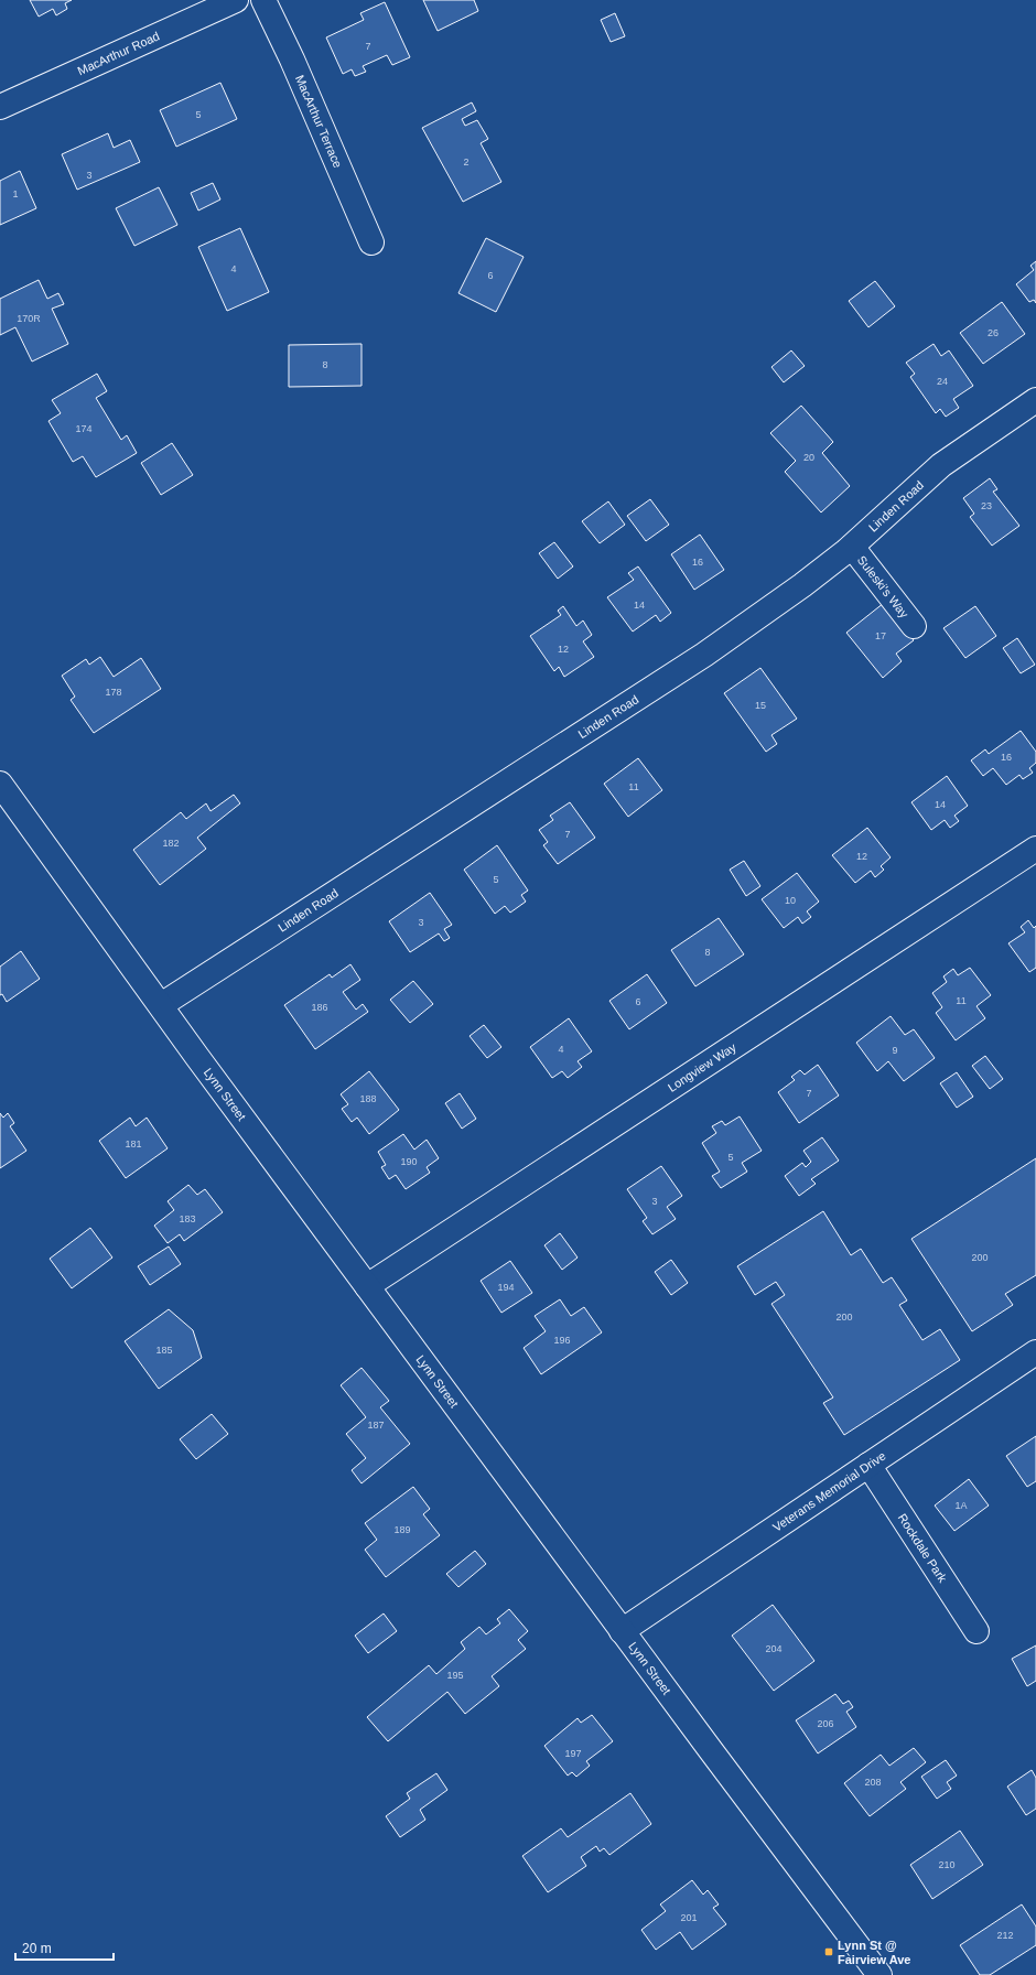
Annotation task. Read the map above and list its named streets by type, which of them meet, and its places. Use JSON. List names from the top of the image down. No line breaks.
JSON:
{"streets":{"street":["MacArthur Road","MacArthur Terrace","Linden Road","Suleski's Way","Longview Way","Lynn Street","Veterans Memorial Drive","Rockdale Park"]},"crossings":[["Linden Road","Suleski's Way"],["Linden Road","Lynn Street"],["Longview Way","Lynn Street"],["Lynn Street","Veterans Memorial Drive"],["Veterans Memorial Drive","Rockdale Park"]],"places":{"transit":["Lynn St @ Fairview Ave"]},"house_numbers":["7","5","2","3","1","4","6","170R","26","8","24","174","20","23","16","14","17","12","178","15","16","11","14","7","182","12","5","10","3","8","11","6","186","4","9","7","188","181","5","190","3","183","200","194","200","196","185","187","1A","189","204","195","206","197","208","210","201","212"],"scale_bar":"20 m"}
